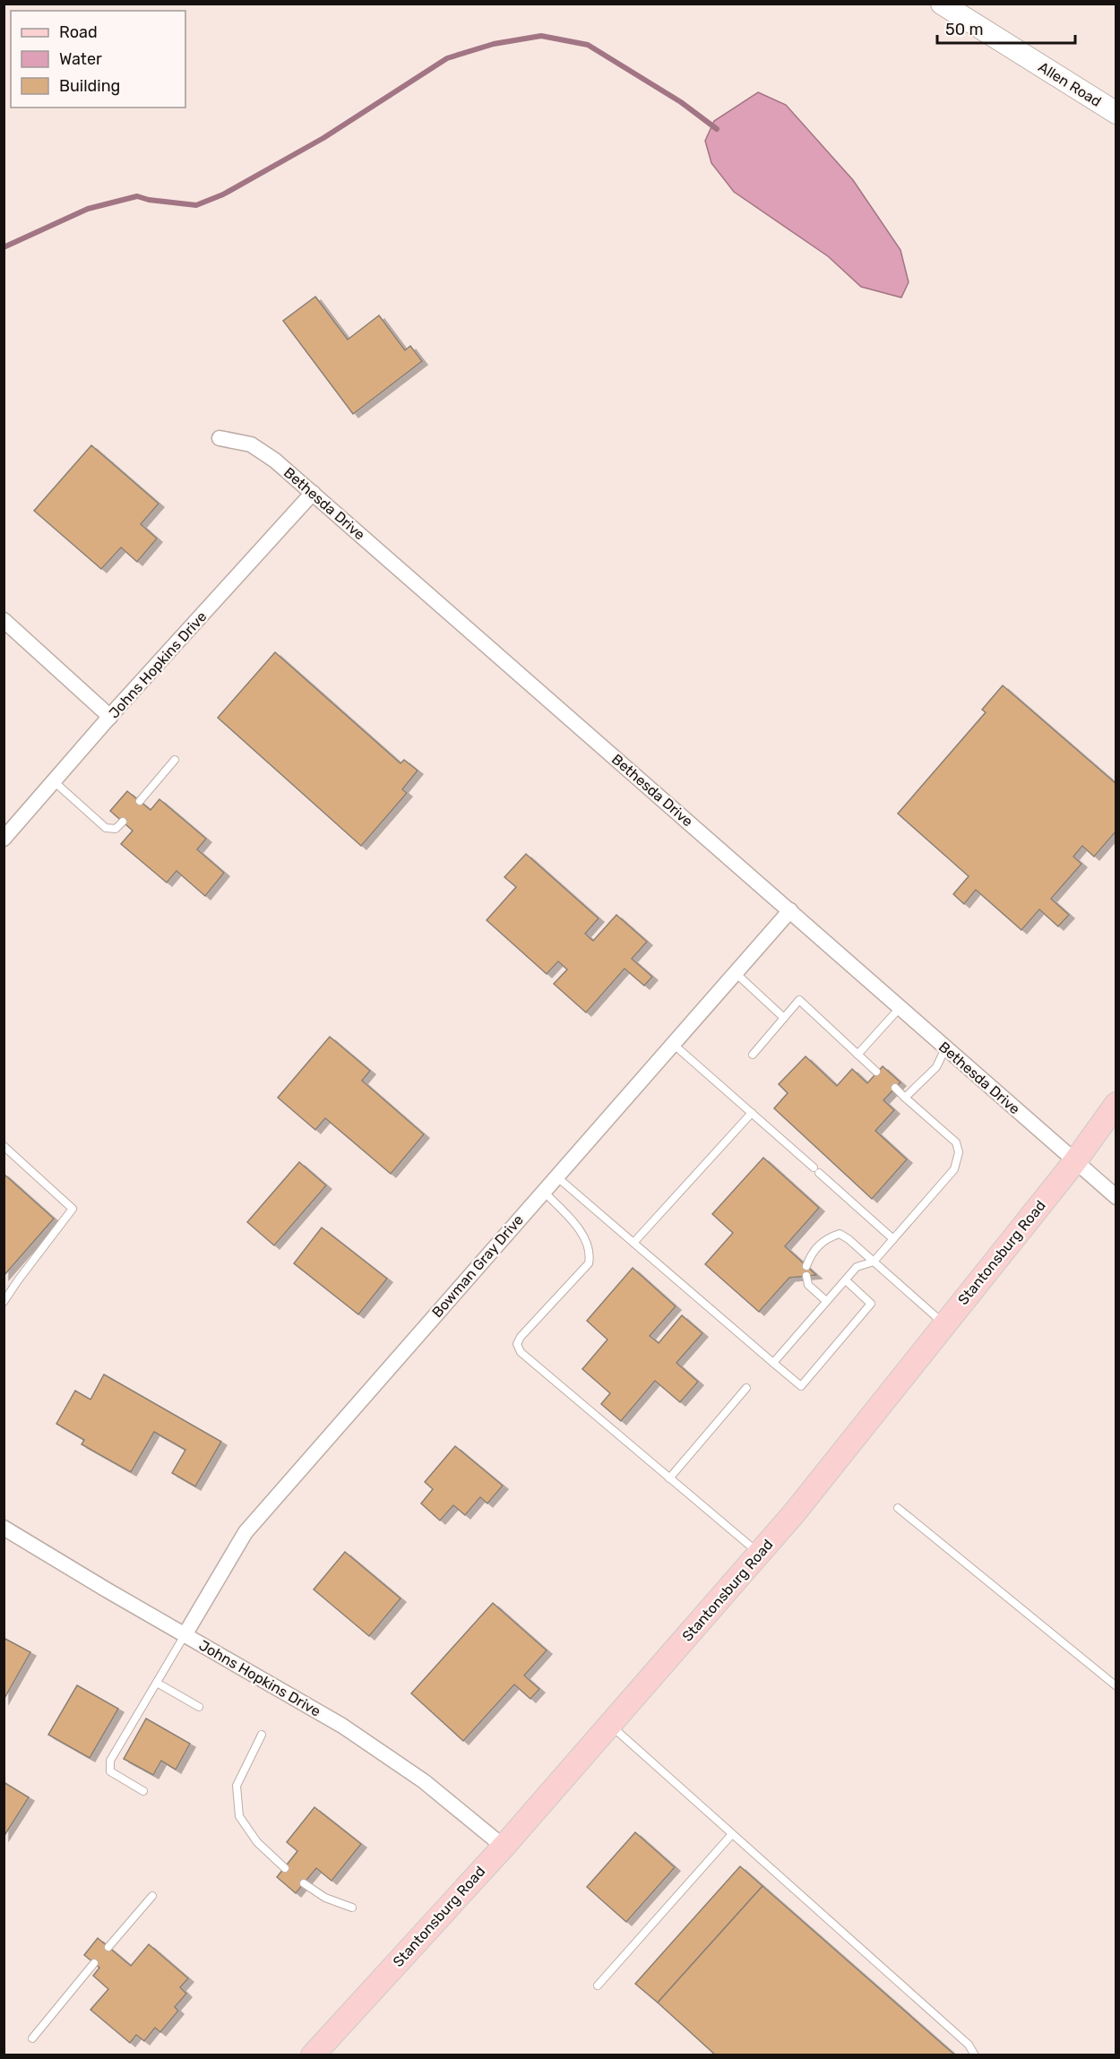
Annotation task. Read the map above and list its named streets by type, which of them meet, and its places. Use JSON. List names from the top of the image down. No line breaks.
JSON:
{"streets":{"main road":["Allen Road","Stantonsburg Road"],"street":["Bethesda Drive","Johns Hopkins Drive","Bowman Gray Drive"]},"crossings":[["Bethesda Drive","Johns Hopkins Drive"],["Bethesda Drive","Stantonsburg Road"],["Bethesda Drive","Bowman Gray Drive"],["Johns Hopkins Drive","Stantonsburg Road"],["Johns Hopkins Drive","Bowman Gray Drive"]],"legend":["Road","Water","Building"],"scale_bar":"50 m"}
